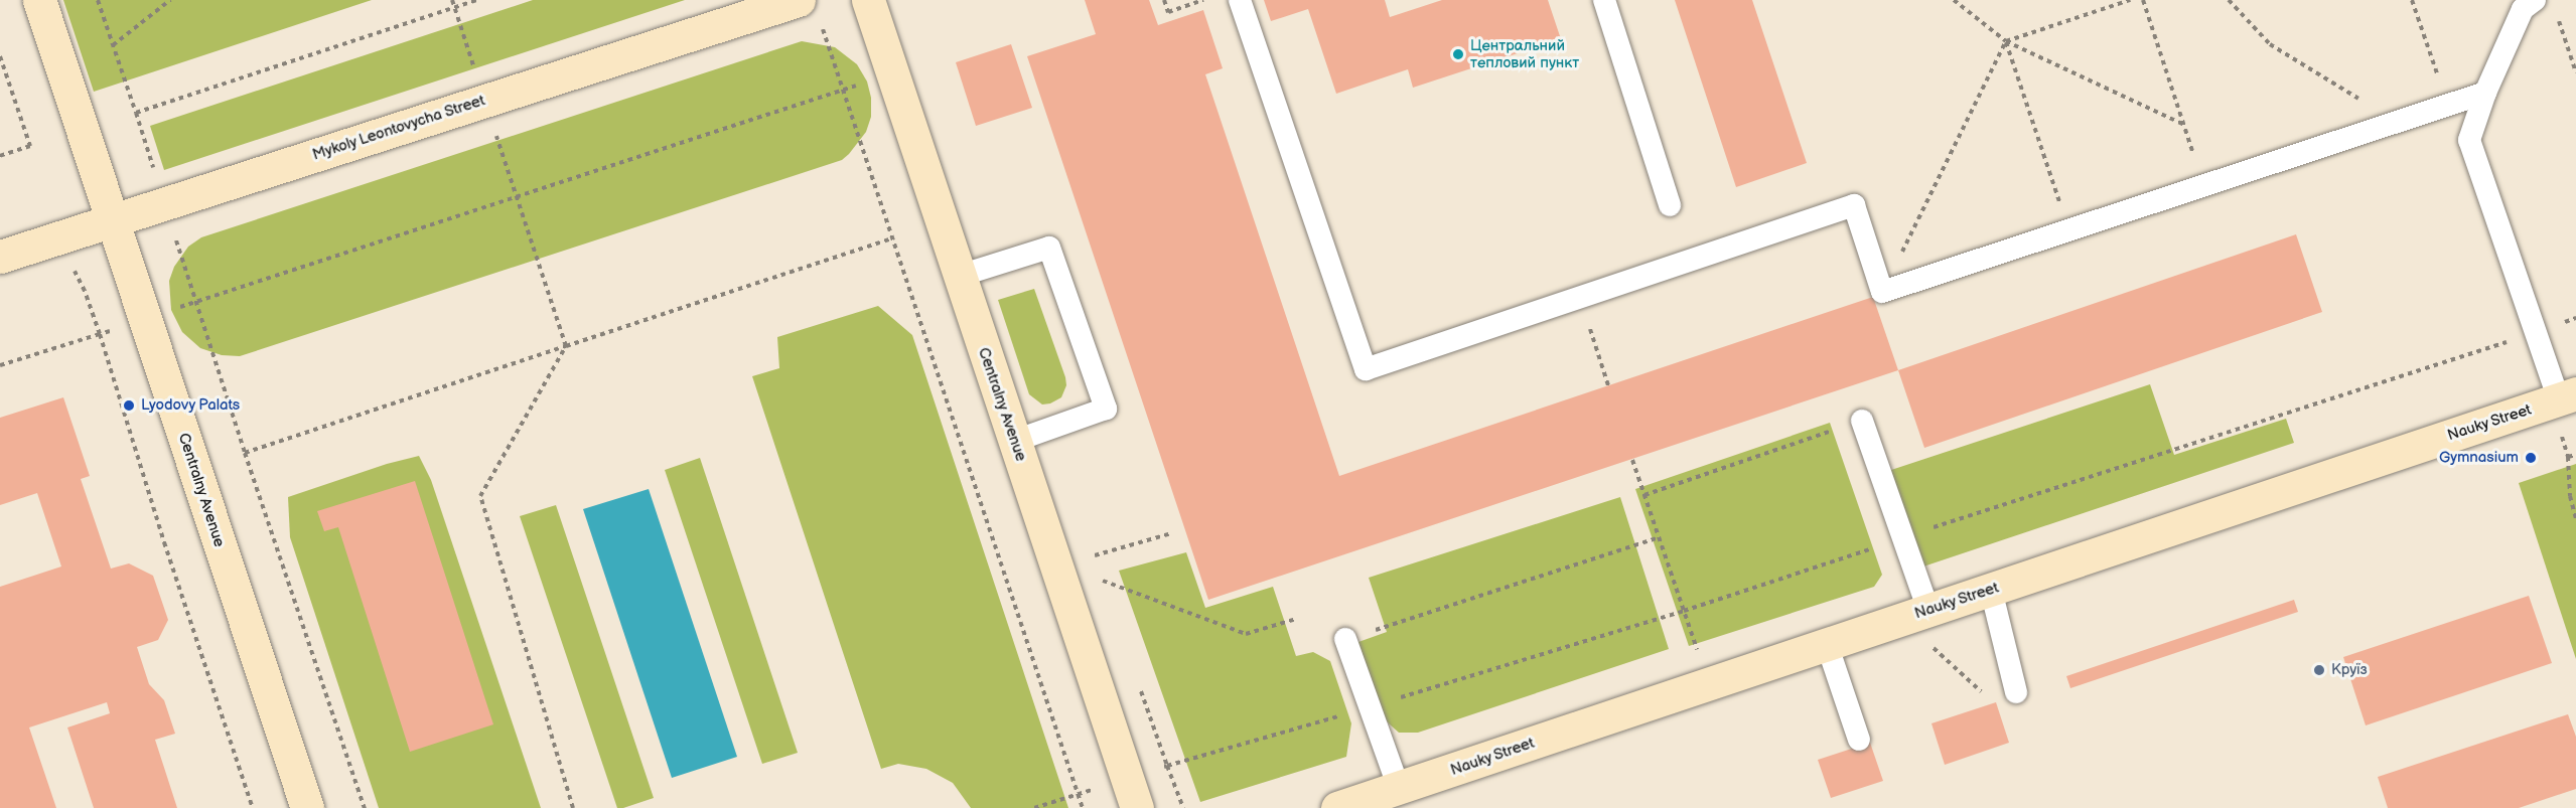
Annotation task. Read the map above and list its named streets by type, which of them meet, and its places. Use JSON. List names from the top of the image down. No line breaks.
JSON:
{"streets":{"street":["Mykoly Leontovycha Street","Centralny Avenue","Nauky Street"]},"crossings":[["Mykoly Leontovycha Street","Centralny Avenue"]],"places":["Центральний тепловий пункт","Lyodovy Palats","Gymnasium","Круїз"]}
